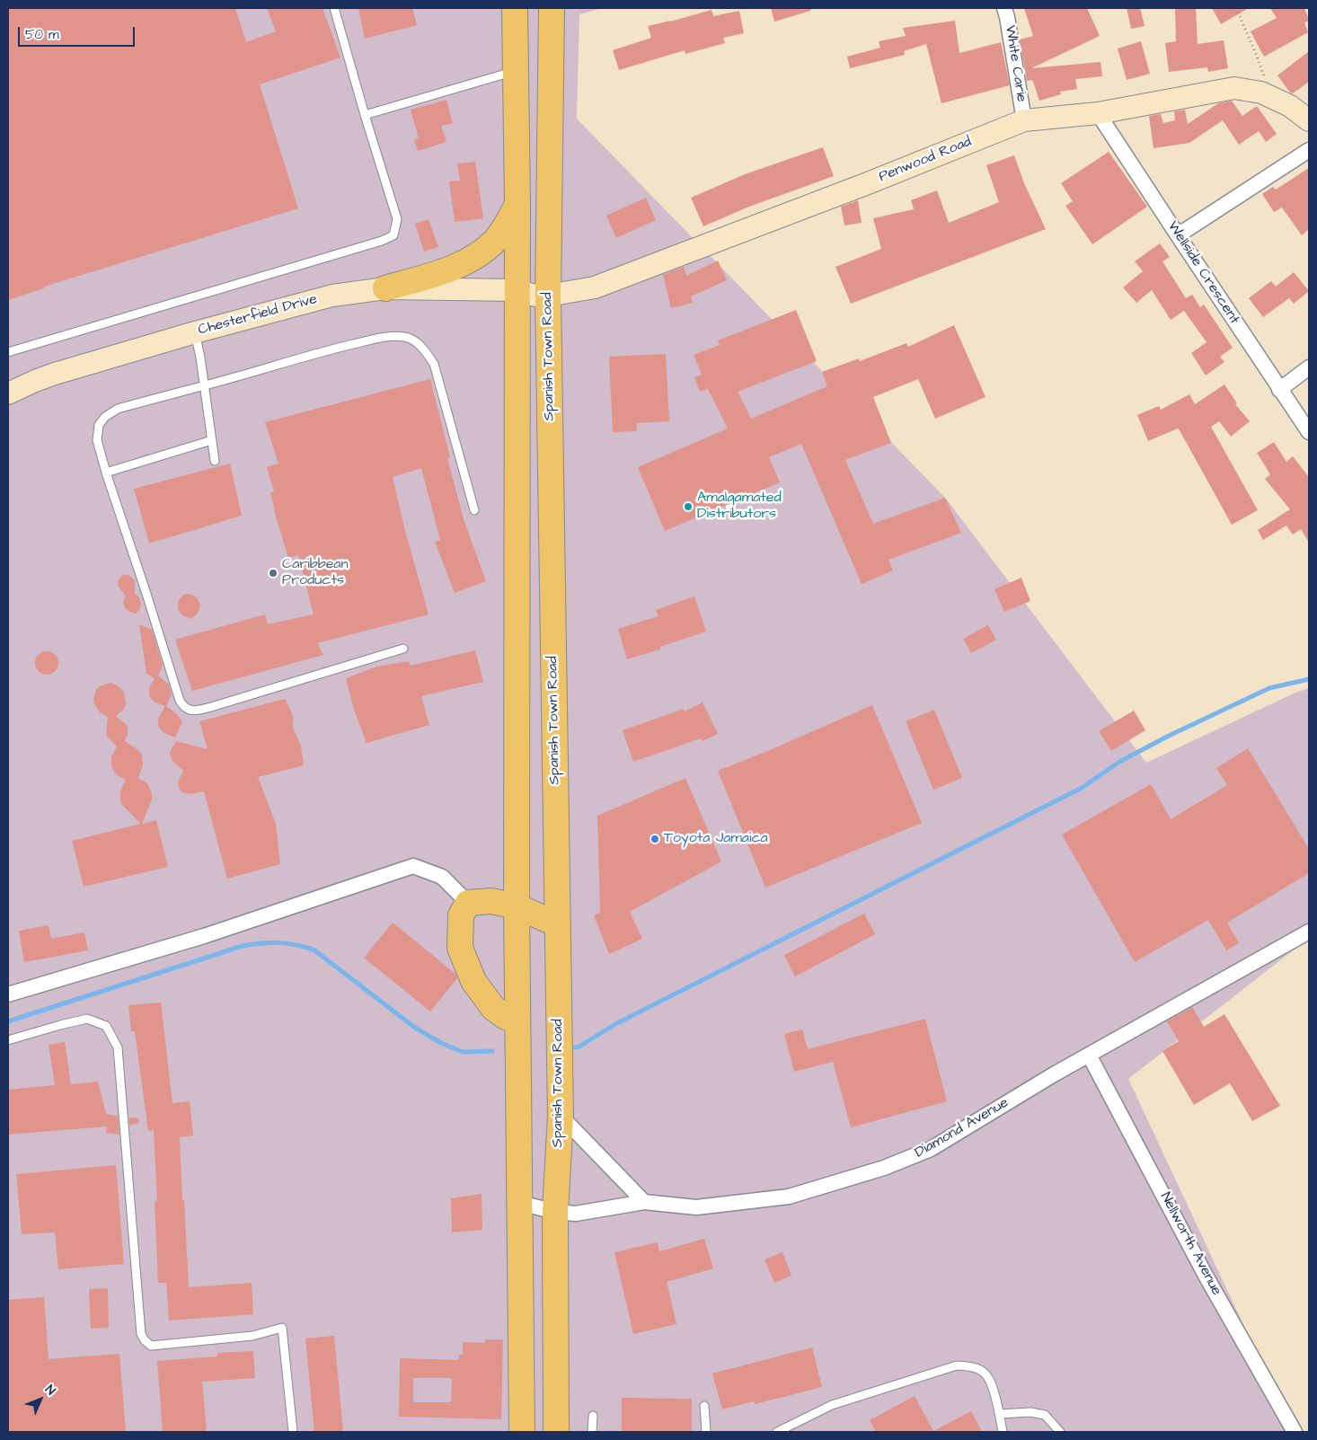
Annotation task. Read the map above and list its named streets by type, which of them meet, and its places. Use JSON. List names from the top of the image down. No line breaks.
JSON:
{"streets":{"highway":["Spanish Town Road"],"street":["White Carie","Penwood Road","Wellside Crescent","Chesterfield Drive","Diamond Avenue","Nellworth Avenue"]},"crossings":[["White Carie","Penwood Road"],["Penwood Road","Wellside Crescent"],["Penwood Road","Chesterfield Drive"],["Penwood Road","Spanish Town Road"],["Spanish Town Road","Diamond Avenue"],["Diamond Avenue","Nellworth Avenue"]],"places":["Amalgamated Distributors","Caribbean Products","Toyota Jamaica"],"scale_bar":"50 m","north":"top right"}
